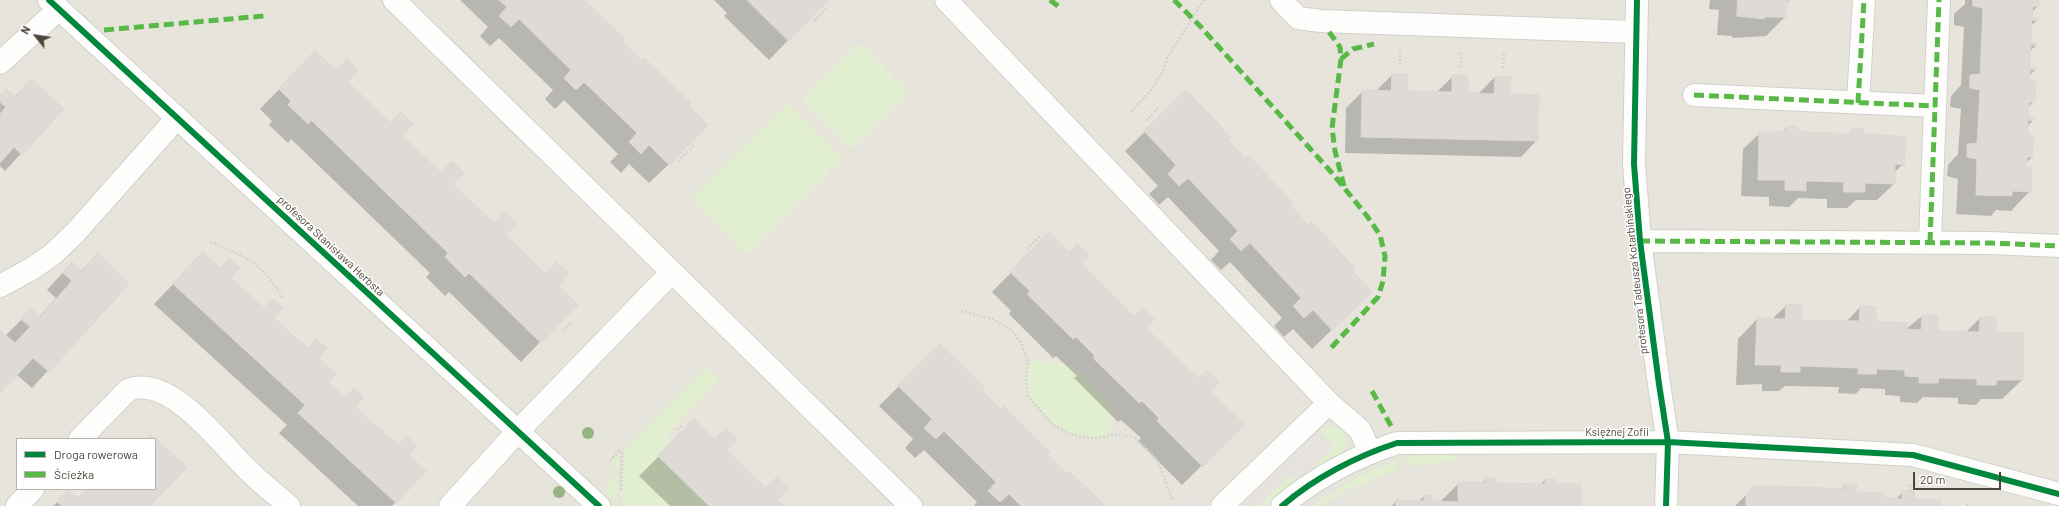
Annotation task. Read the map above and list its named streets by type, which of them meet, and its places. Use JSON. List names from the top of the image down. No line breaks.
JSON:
{"streets":{"street":["profesora Stanisława Herbsta","profesora Tadeusza Kotarbińskiego","Księżnej Zofii"]},"crossings":[["profesora Tadeusza Kotarbińskiego","Księżnej Zofii"]],"legend":["Droga rowerowa","Ścieżka"],"scale_bar":"20 m","north":"top left"}
